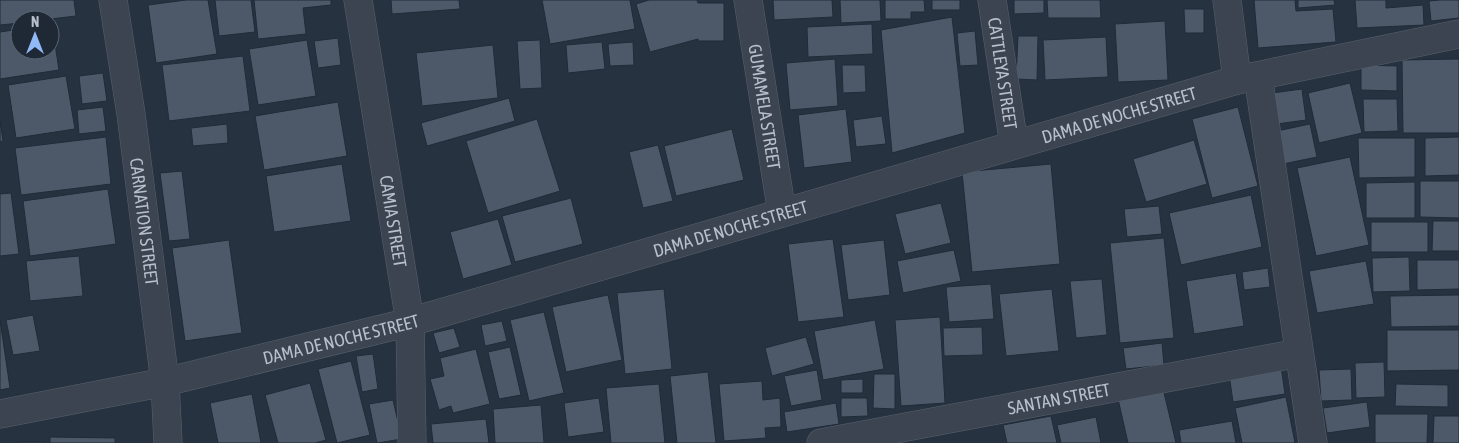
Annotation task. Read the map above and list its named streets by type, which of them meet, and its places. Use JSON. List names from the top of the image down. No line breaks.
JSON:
{"streets":{"street":["CATTLEYA STREET","GUMAMELA STREET","DAMA DE NOCHE STREET","CARNATION STREET","CAMIA STREET","SANTAN STREET"]},"crossings":[["CATTLEYA STREET","DAMA DE NOCHE STREET"],["GUMAMELA STREET","DAMA DE NOCHE STREET"],["DAMA DE NOCHE STREET","CARNATION STREET"],["DAMA DE NOCHE STREET","CAMIA STREET"]],"north":"top"}
